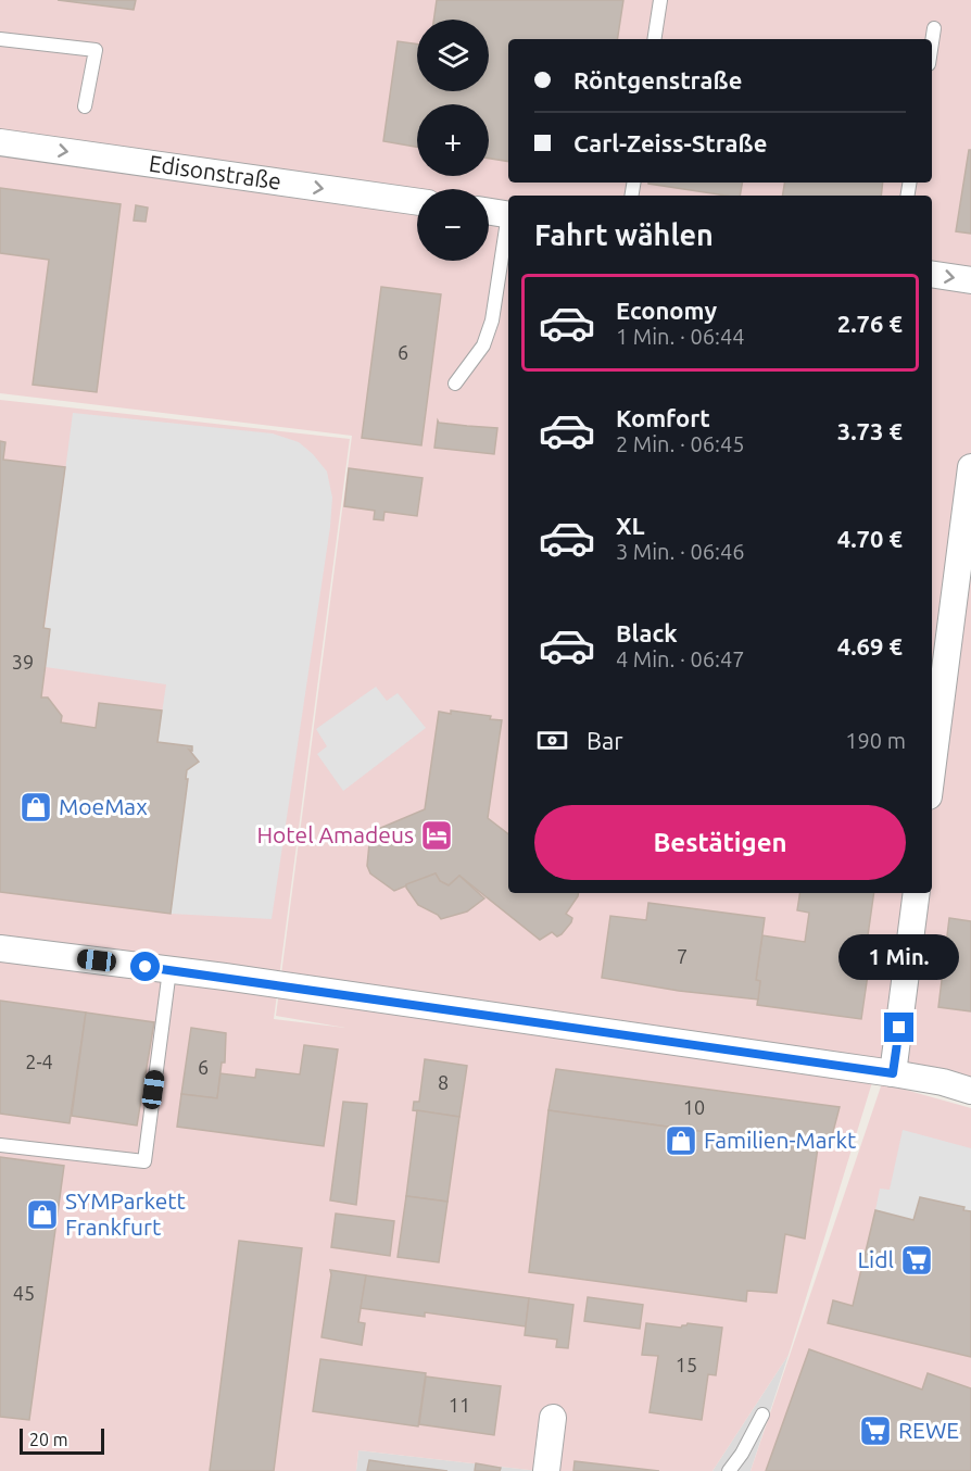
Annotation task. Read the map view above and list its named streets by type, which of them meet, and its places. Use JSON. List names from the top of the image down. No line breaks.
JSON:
{"streets":{"street":["Edisonstraße"]},"one_way":["Edisonstraße"],"places":{"shop":["MoeMax","Familien-Markt","SYMParkett Frankfurt"],"hotel":["Hotel Amadeus"],"supermarket":["Lidl","REWE"]},"house_numbers":["6","39","7","2-4","6","8","10","45","15","11"],"scale_bar":"20 m","page":{"map_buttons":["+","−"],"banner":["Röntgenstraße","Carl-Zeiss-Straße"],"heading":"Fahrt wählen","list":[{"name":"Economy","note":"1 Min. · 06:44","value":"2.76 €"},{"name":"Komfort","note":"2 Min. · 06:45","value":"3.73 €"},{"name":"XL","note":"3 Min. · 06:46","value":"4.70 €"},{"name":"Black","note":"4 Min. · 06:47","value":"4.69 €"}],"pay":["Bar","190 m"],"buttons":"Bestätigen","bubble":"1 Min.","scale":"20 m"}}
